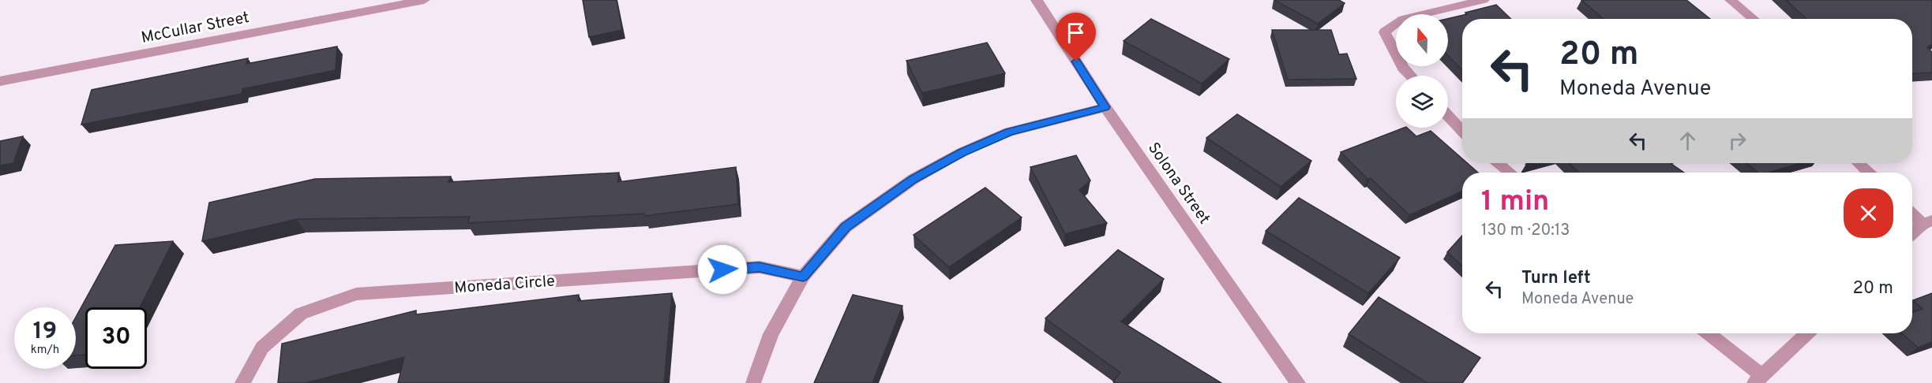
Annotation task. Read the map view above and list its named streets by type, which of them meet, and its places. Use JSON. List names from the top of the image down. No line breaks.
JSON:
{"streets":{"street":["McCullar Street","Solona Street","Moneda Circle"]},"north":"top","page":{"turn":["20 m","Moneda Avenue"],"heading":["1 min","130 m · 20:13"],"list":[{"name":"Turn left","note":"Moneda Avenue","value":"20 m"}],"speed":"19 km/h","limit":"30"}}
